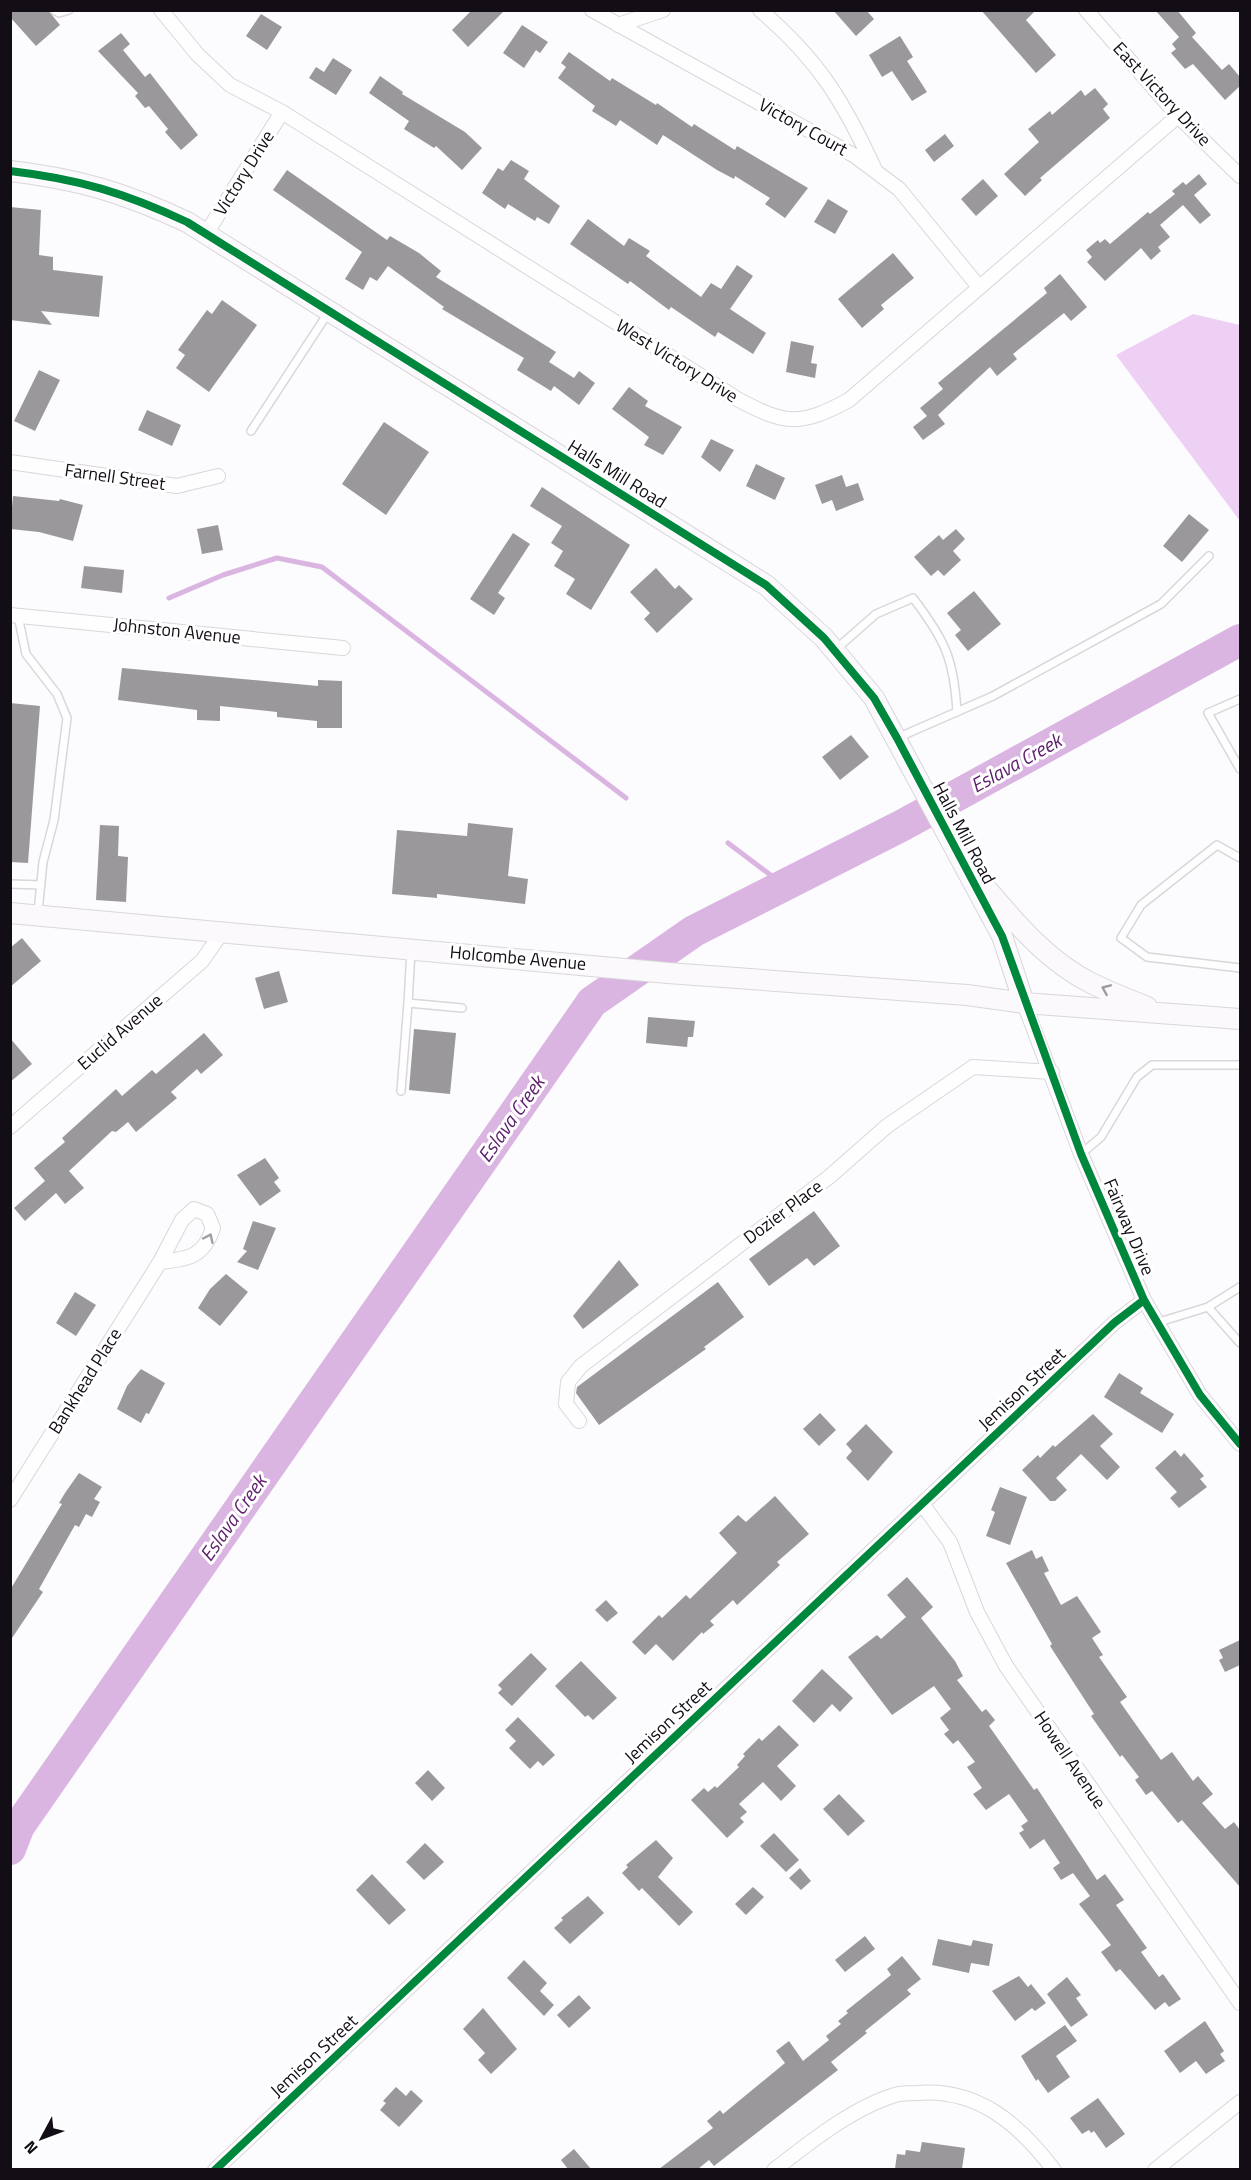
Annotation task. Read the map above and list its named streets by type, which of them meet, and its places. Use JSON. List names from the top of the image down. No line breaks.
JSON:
{"streets":{"street":["East Victory Drive","Victory Court","Victory Drive","West Victory Drive","Halls Mill Road","Farnell Street","Johnston Avenue","Holcombe Avenue","Euclid Avenue","Dozier Place","Fairway Drive","Bankhead Place","Jemison Street","Howell Avenue"]},"crossings":[["East Victory Drive","West Victory Drive"],["Victory Court","West Victory Drive"],["Victory Drive","West Victory Drive"],["Victory Drive","Halls Mill Road"],["Halls Mill Road","Holcombe Avenue"],["Halls Mill Road","Fairway Drive"],["Holcombe Avenue","Euclid Avenue"],["Holcombe Avenue","Fairway Drive"],["Dozier Place","Fairway Drive"],["Fairway Drive","Jemison Street"],["Jemison Street","Howell Avenue"]],"water":["Eslava Creek"],"north":"bottom left"}
